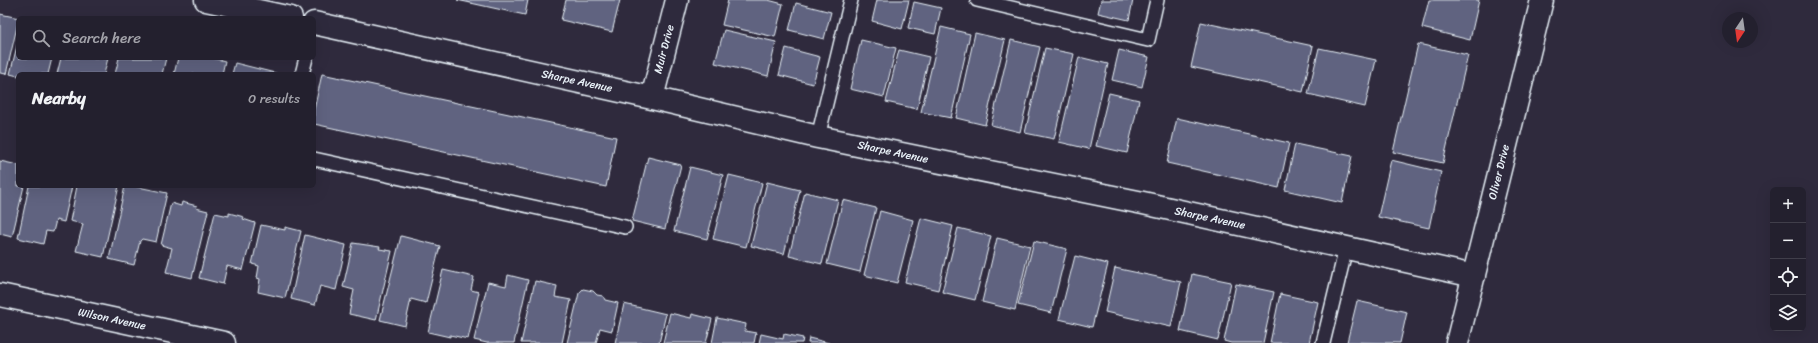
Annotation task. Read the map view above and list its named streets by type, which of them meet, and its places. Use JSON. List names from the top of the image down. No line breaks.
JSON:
{"streets":{"street":["Muir Drive","Sharpe Avenue","Oliver Drive","Wilson Avenue"]},"crossings":[["Muir Drive","Sharpe Avenue"],["Sharpe Avenue","Oliver Drive"]],"north":"bottom","page":{"search":"Search here","heading":["Nearby","0 results"],"map_buttons":["+","−"]}}
